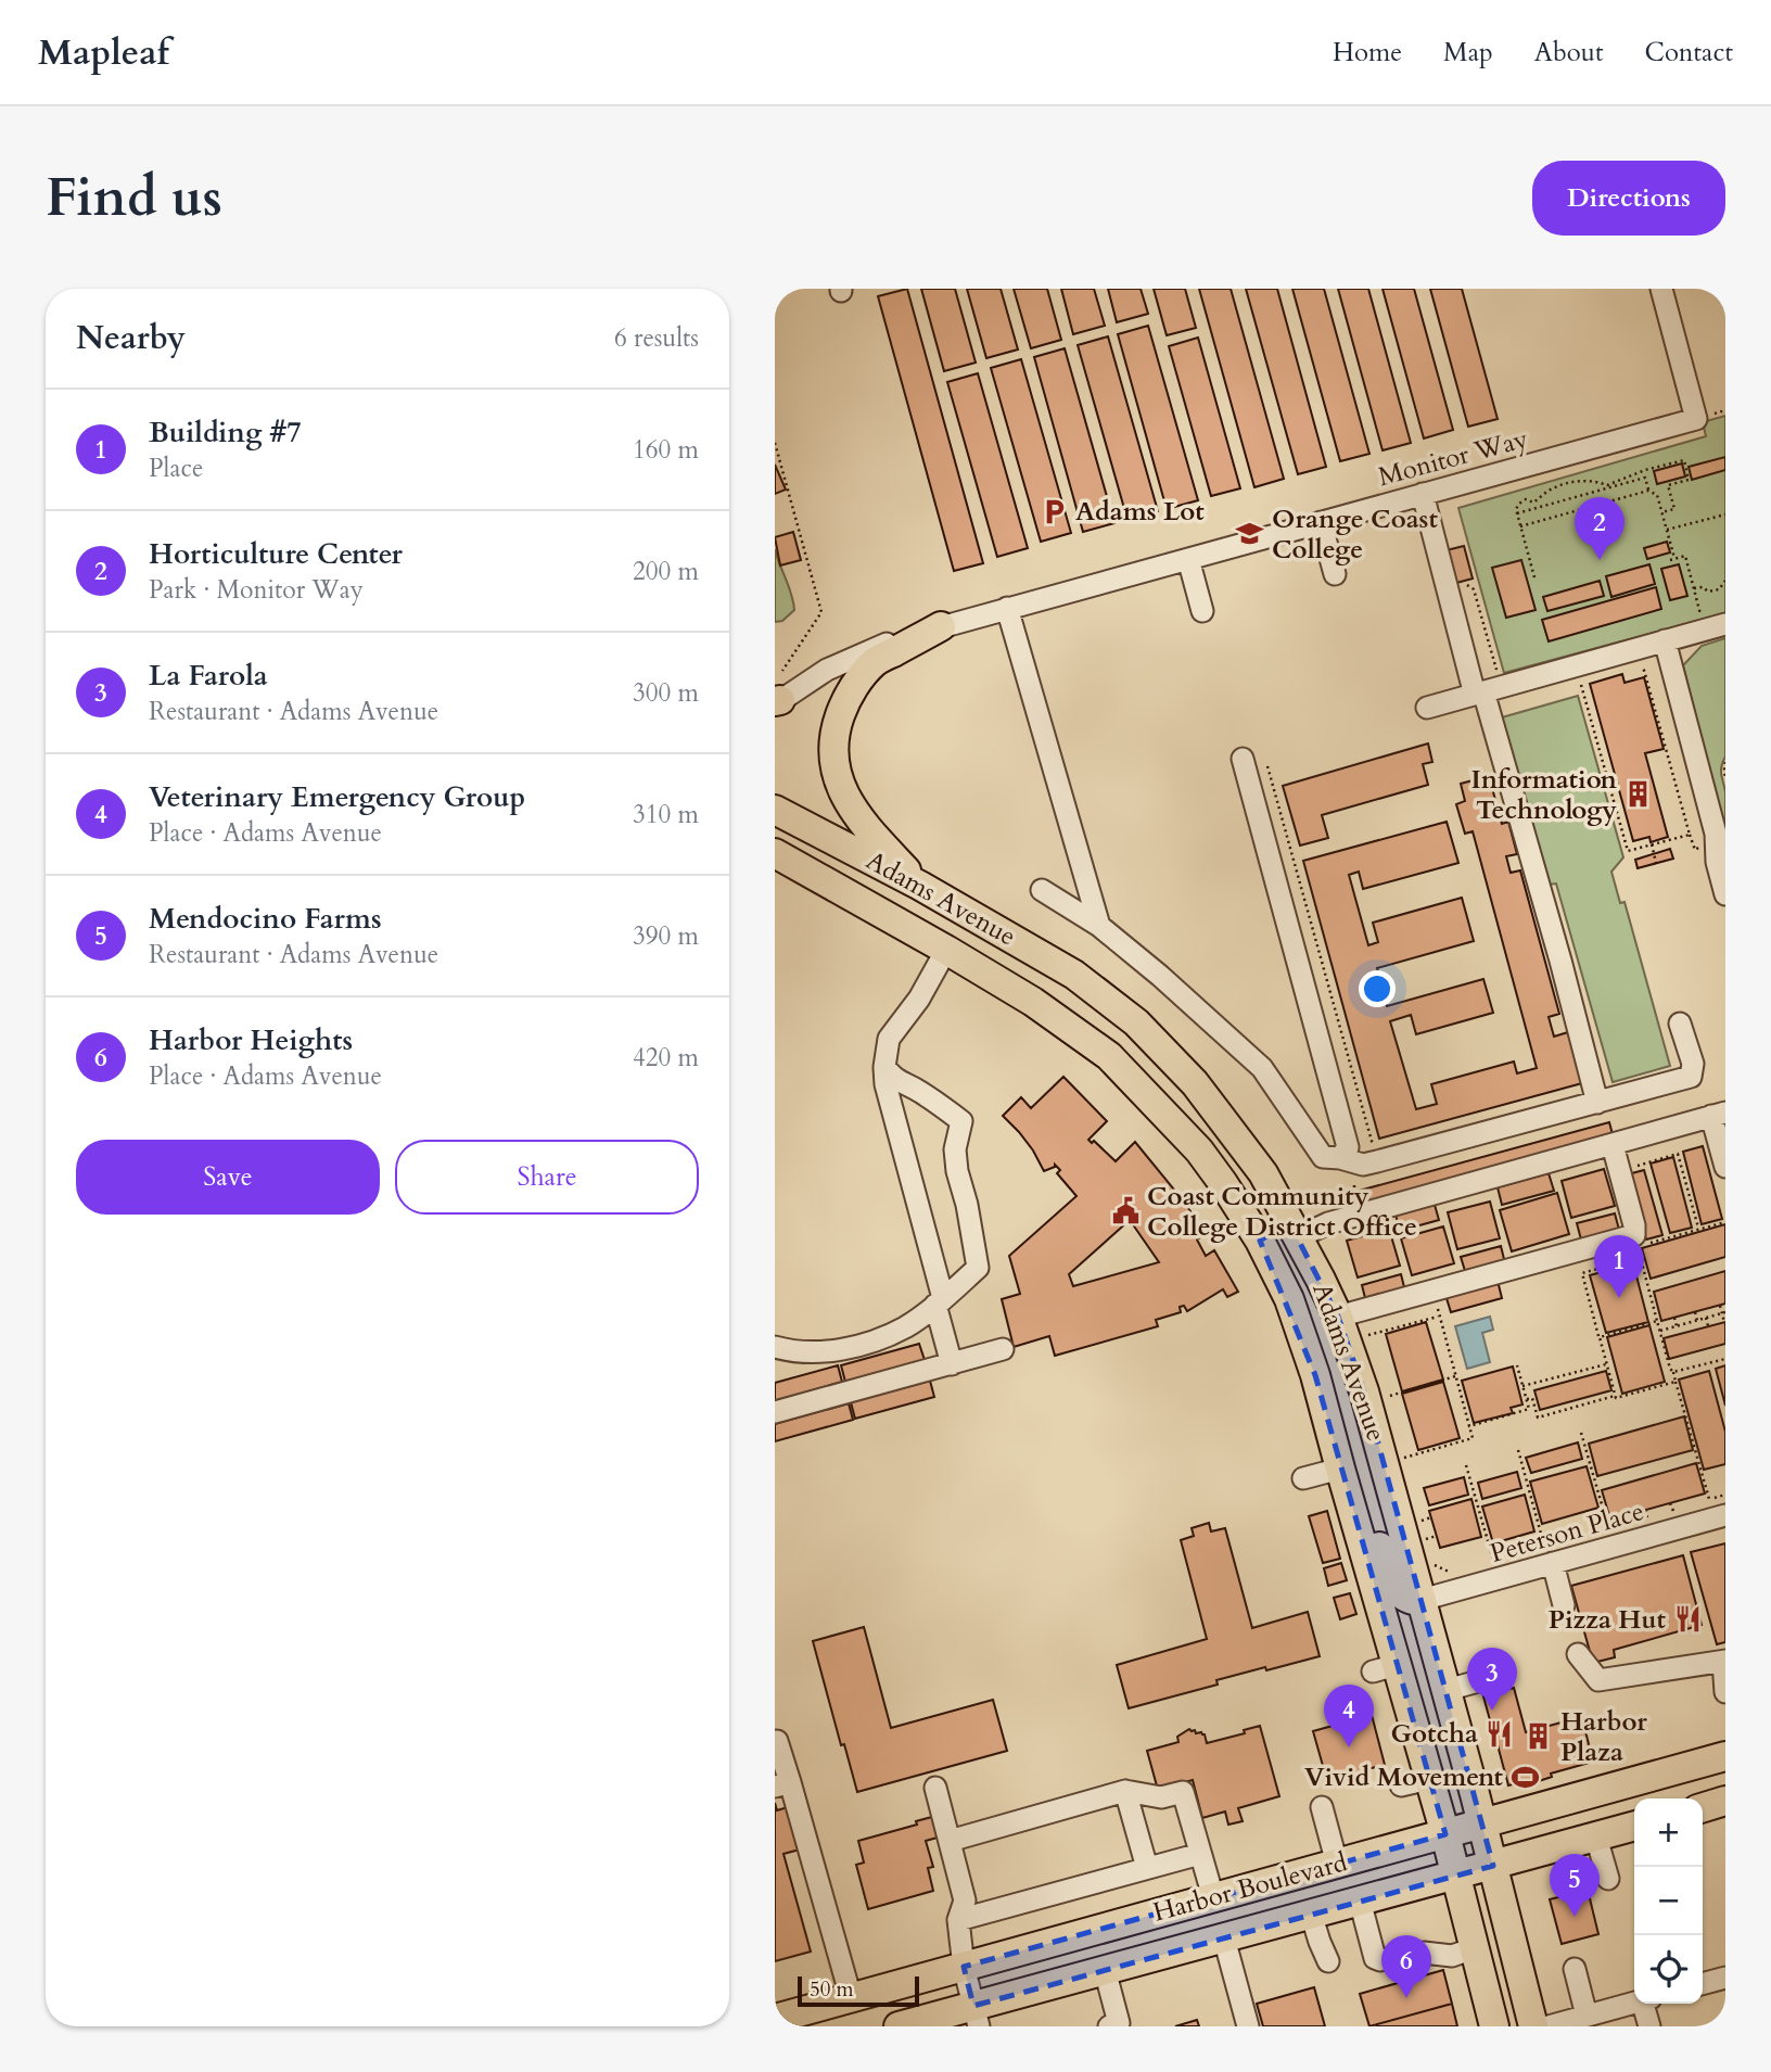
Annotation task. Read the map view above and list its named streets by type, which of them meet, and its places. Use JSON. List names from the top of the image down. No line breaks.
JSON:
{"streets":{"main road":["Adams Avenue","Harbor Boulevard"],"street":["Monitor Way","Peterson Place"]},"crossings":[["Adams Avenue","Peterson Place"],["Adams Avenue","Harbor Boulevard"]],"places":{"parking":["Adams Lot"],"school or university":["Orange Coast College"],"building":["Information Technology","Harbor Plaza"],"public building":["Coast Community College District Office"],"restaurant":["Pizza Hut","Gotcha"],"sports":["Vivid Movement"]},"scale_bar":"50 m","page":{"header":"Mapleaf","nav":["Home","Map","About","Contact"],"buttons":["Directions",["Save","Share"]],"title":"Find us","heading":["Nearby","6 results"],"list":[{"mark":"1","name":"Building #7","note":"Place","value":"160 m"},{"mark":"2","name":"Horticulture Center","note":"Park · Monitor Way","value":"200 m"},{"mark":"3","name":"La Farola","note":"Restaurant · Adams Avenue","value":"300 m"},{"mark":"4","name":"Veterinary Emergency Group","note":"Place · Adams Avenue","value":"310 m"},{"mark":"5","name":"Mendocino Farms","note":"Restaurant · Adams Avenue","value":"390 m"},{"mark":"6","name":"Harbor Heights","note":"Place · Adams Avenue","value":"420 m"}],"pins":["2","1","3","4","5","6"],"map_buttons":["+","−"],"scale":"50 m"}}
